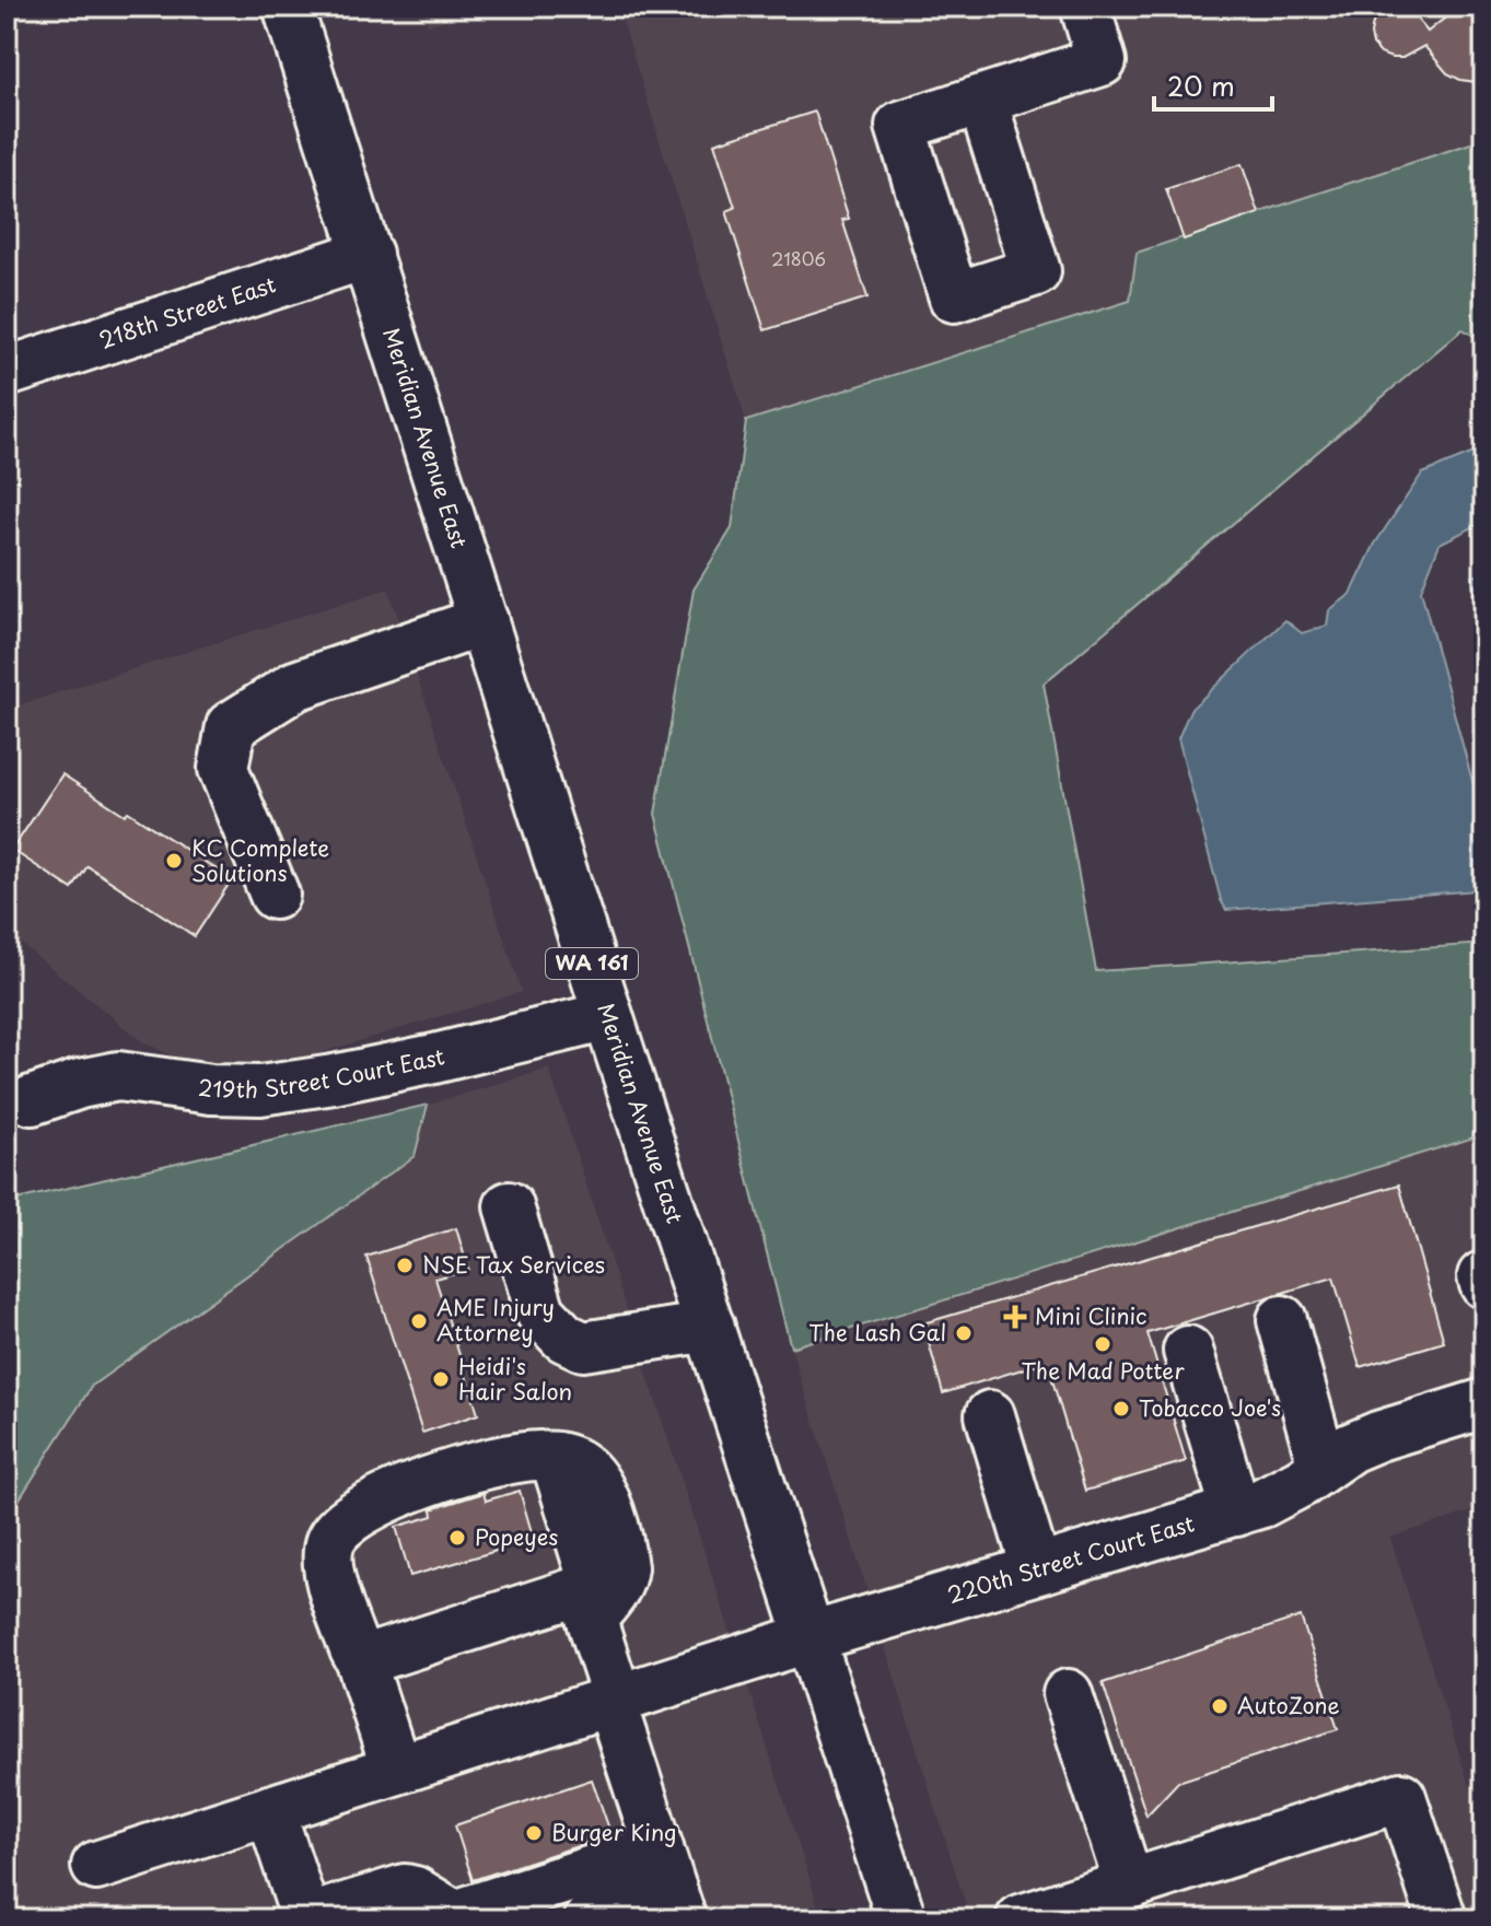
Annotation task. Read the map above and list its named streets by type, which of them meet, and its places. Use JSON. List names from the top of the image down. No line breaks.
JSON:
{"streets":{"main road":["218th Street East","Meridian Avenue East","WA 161","219th Street Court East","220th Street Court East"]},"crossings":[["218th Street East","Meridian Avenue East"],["Meridian Avenue East","219th Street Court East"],["Meridian Avenue East","220th Street Court East"]],"places":{"other":["KC Complete Solutions","NSE Tax Services","AME Injury Attorney","The Lash Gal","The Mad Potter","Heidi's Hair Salon","Tobacco Joe's","Popeyes","AutoZone","Burger King"],"health":["Mini Clinic"]},"house_numbers":["21806"],"scale_bar":"20 m"}
